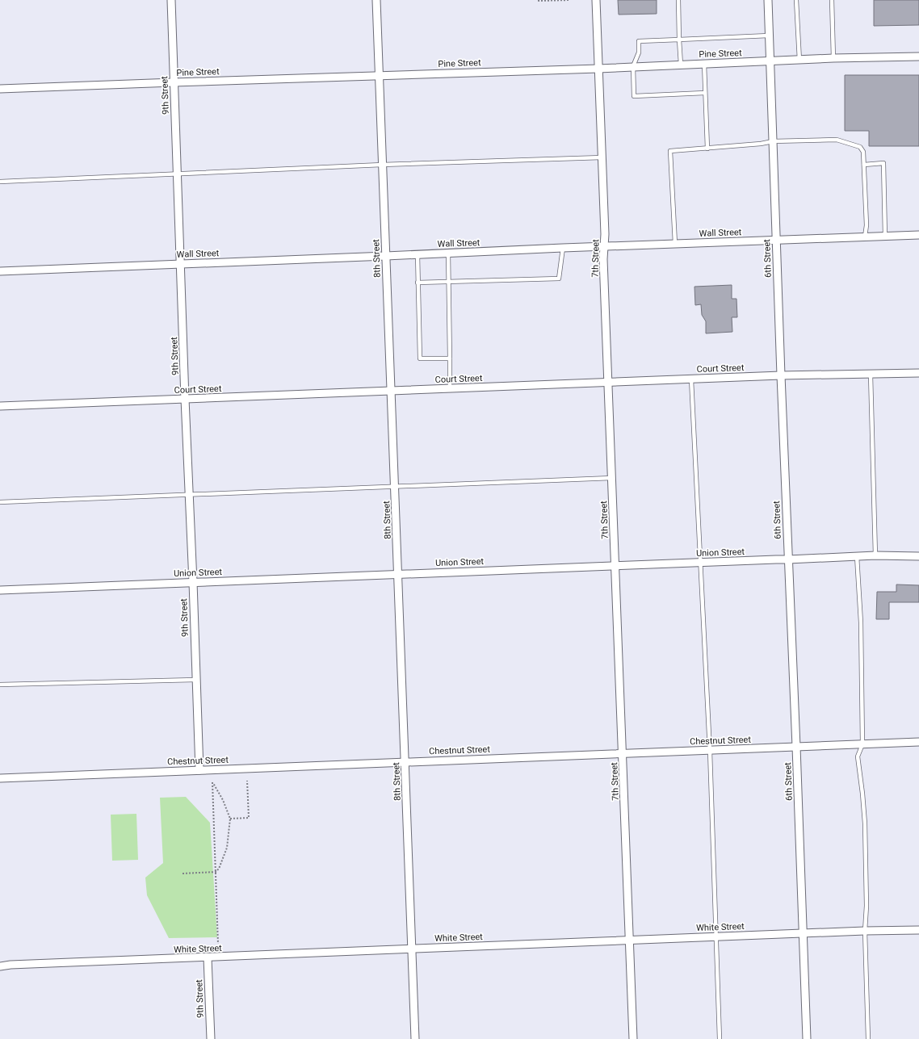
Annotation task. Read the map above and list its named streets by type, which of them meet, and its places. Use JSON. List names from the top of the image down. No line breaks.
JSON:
{"streets":{"street":["Pine Street","9th Street","Wall Street","8th Street","7th Street","6th Street","Court Street","Union Street","Chestnut Street","White Street"]},"crossings":[["Pine Street","9th Street"],["Pine Street","8th Street"],["Pine Street","7th Street"],["Pine Street","6th Street"],["9th Street","Wall Street"],["9th Street","Court Street"],["9th Street","Union Street"],["9th Street","Chestnut Street"],["9th Street","White Street"],["Wall Street","8th Street"],["Wall Street","7th Street"],["Wall Street","6th Street"],["8th Street","Court Street"],["8th Street","Union Street"],["8th Street","Chestnut Street"],["8th Street","White Street"],["7th Street","Court Street"],["7th Street","Union Street"],["7th Street","Chestnut Street"],["7th Street","White Street"],["6th Street","Court Street"],["6th Street","Union Street"],["6th Street","Chestnut Street"],["6th Street","White Street"]]}
